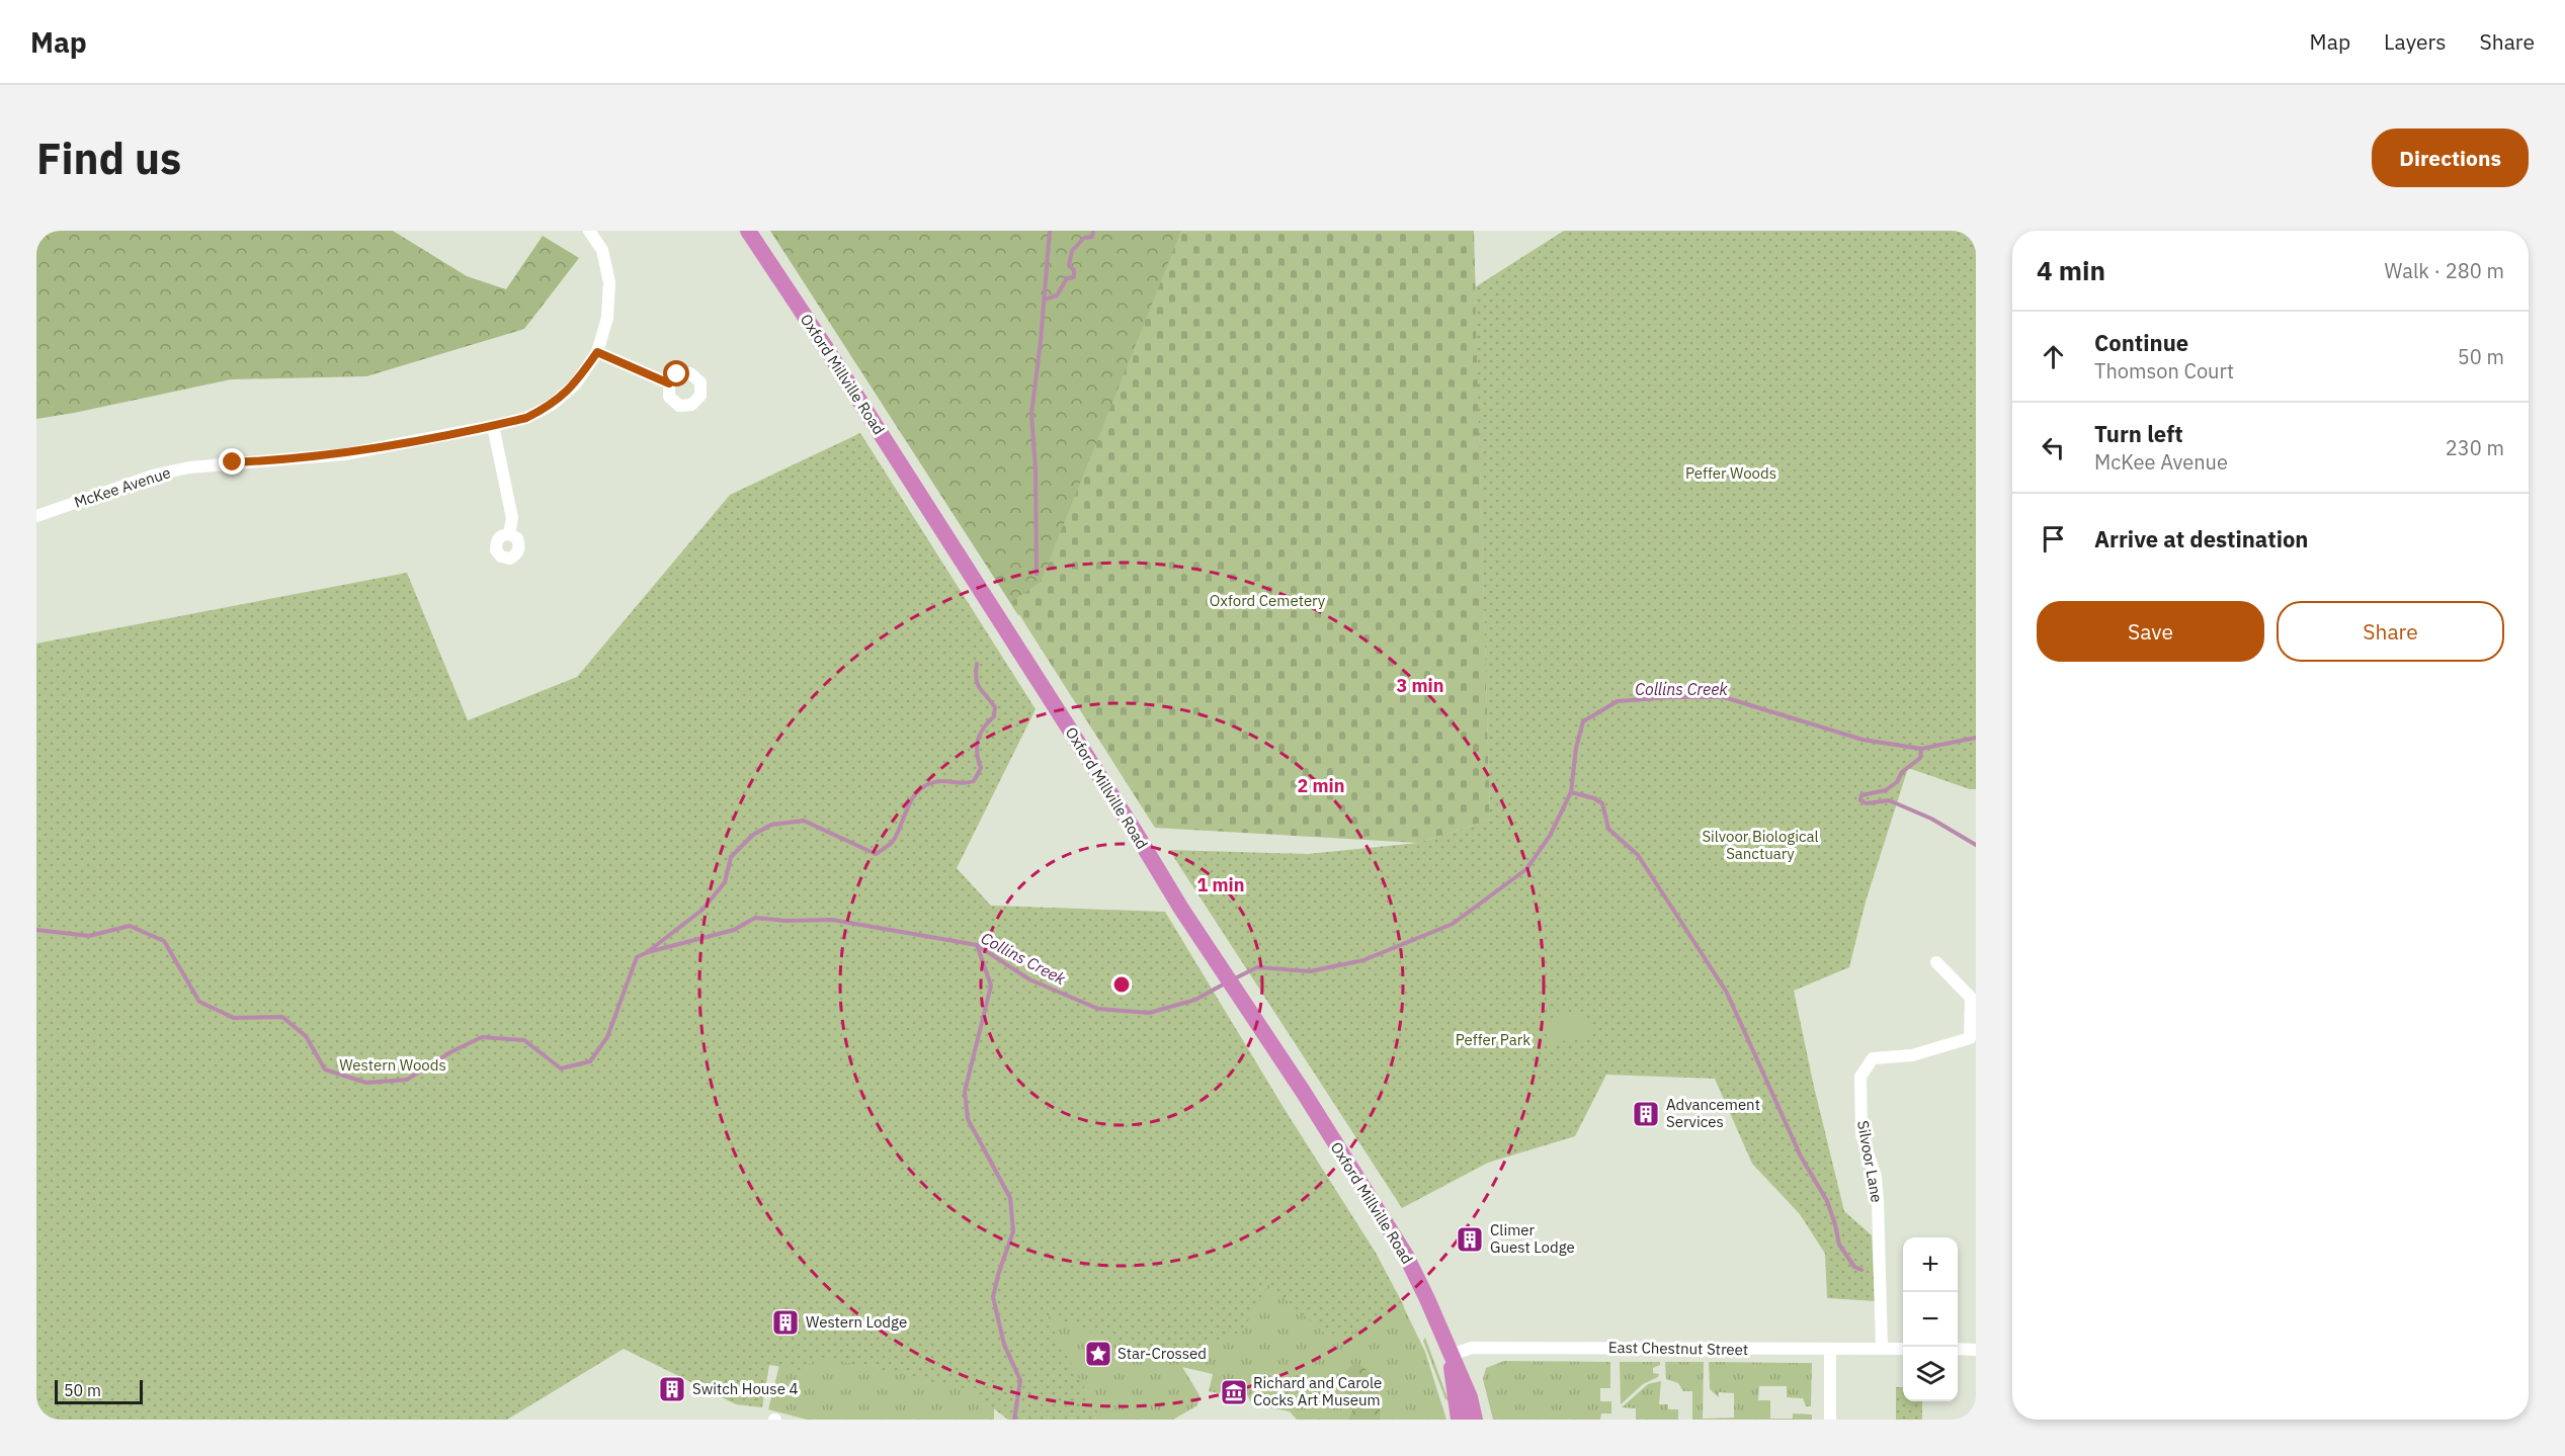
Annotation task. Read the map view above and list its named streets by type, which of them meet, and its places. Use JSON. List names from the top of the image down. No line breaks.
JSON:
{"streets":{"highway":["Oxford Millville Road"],"street":["McKee Avenue","Silvoor Lane","East Chestnut Street"]},"crossings":[["Oxford Millville Road","East Chestnut Street"],["Silvoor Lane","East Chestnut Street"]],"water":["Collins Creek"],"parks":["Peffer Woods","Oxford Cemetery","Silvoor Biological Sanctuary","Peffer Park","Western Woods"],"places":{"building":["Advancement Services","Climer Guest Lodge","Western Lodge","Switch House 4"],"place":["Star-Crossed"],"museum":["Richard and Carole Cocks Art Museum"]},"scale_bar":"50 m","page":{"header":"Map","nav":["Map","Layers","Share"],"buttons":["Directions",["Save","Share"]],"title":"Find us","heading":["4 min","Walk · 280 m"],"list":[["Continue","Thomson Court","50 m"],["Turn left","McKee Avenue","230 m"],"Arrive at destination"],"map_buttons":["+","−"],"scale":"50 m"},"rings":["3 min","2 min","1 min"]}
